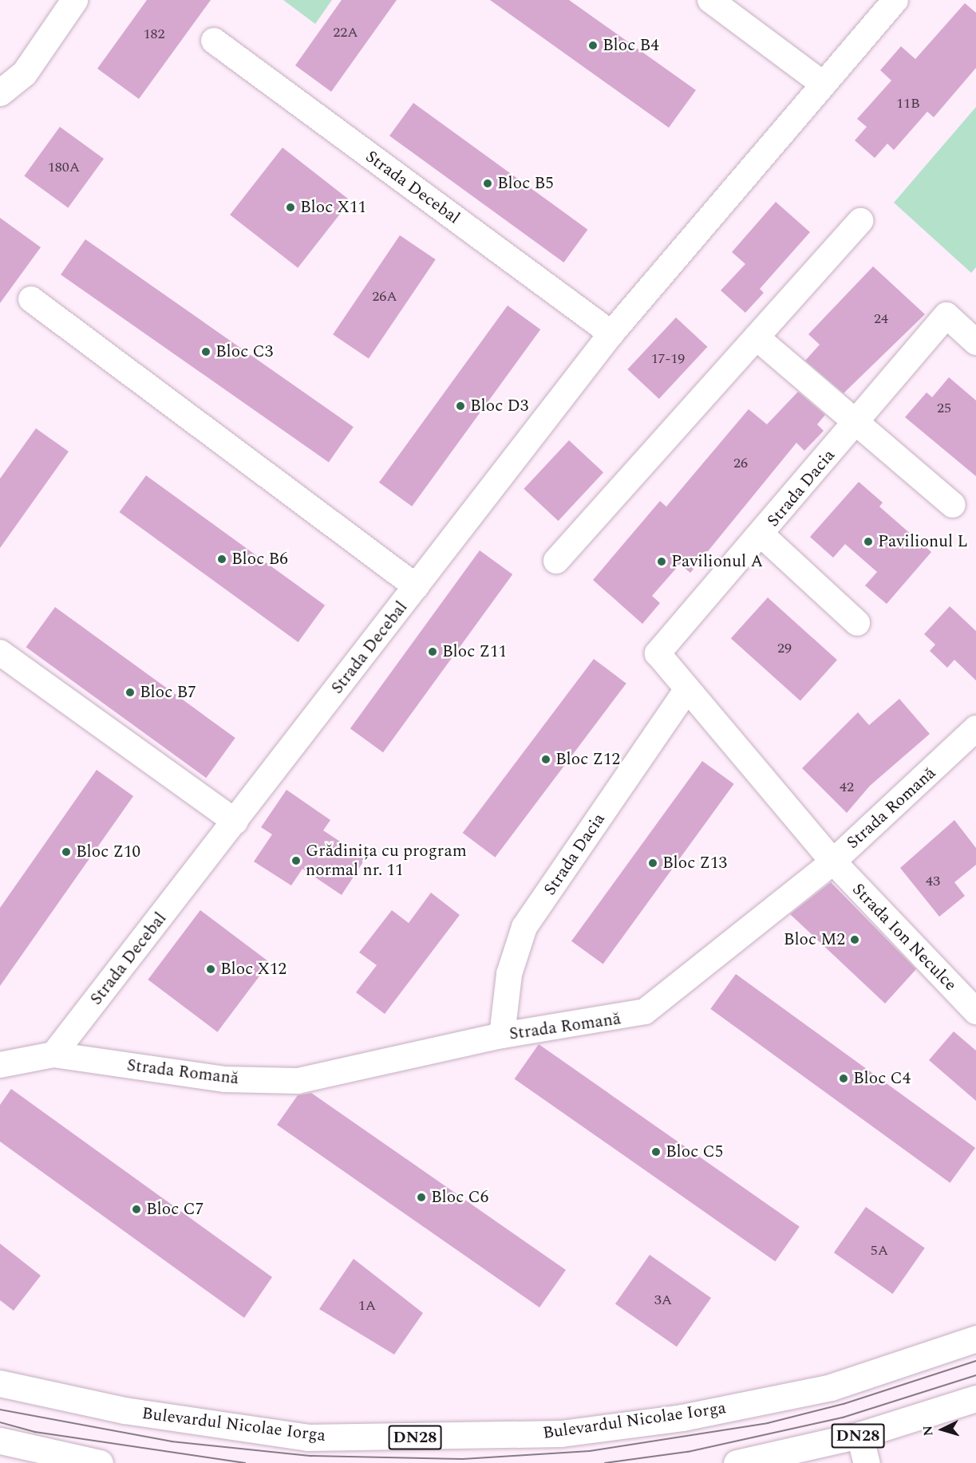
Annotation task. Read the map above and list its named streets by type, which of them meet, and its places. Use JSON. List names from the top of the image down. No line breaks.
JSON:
{"streets":{"main road":["Bulevardul Nicolae Iorga","DN28"],"street":["Strada Decebal","Strada Dacia","Strada Romană","Strada Ion Neculce"]},"crossings":[["Strada Decebal","Strada Romană"],["Strada Dacia","Strada Romană"],["Strada Dacia","Strada Ion Neculce"],["Strada Romană","Strada Ion Neculce"]],"places":["Bloc B4","Bloc B5","Bloc X11","Bloc C3","Bloc D3","Pavilionul L","Bloc B6","Pavilionul A","Bloc Z11","Bloc B7","Bloc Z12","Bloc Z10","Grădinița cu program normal nr. 11","Bloc Z13","Bloc M2","Bloc X12","Bloc C4","Bloc C5","Bloc C6","Bloc C7"],"house_numbers":["22A","182","11B","180A","26A","24","17-19","25","26","29","42","43","5A","3A","1A"],"north":"left"}
